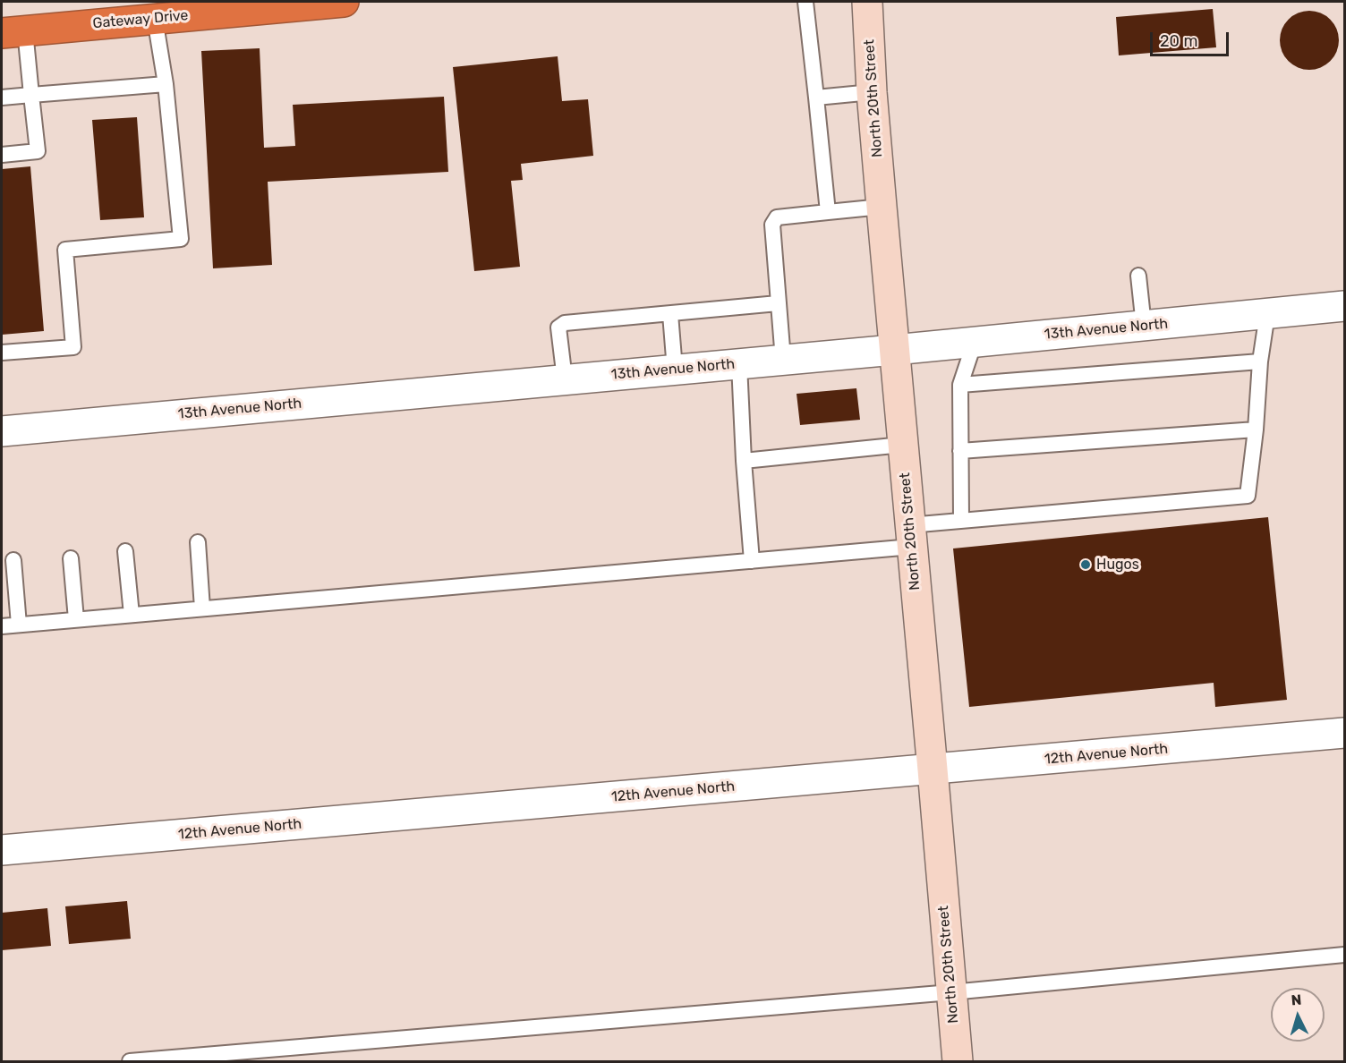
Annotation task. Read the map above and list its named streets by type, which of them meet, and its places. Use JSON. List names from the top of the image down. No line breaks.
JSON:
{"streets":{"highway":["Gateway Drive"],"street":["North 20th Street","13th Avenue North","12th Avenue North"]},"crossings":[["North 20th Street","13th Avenue North"],["North 20th Street","12th Avenue North"]],"places":["Hugos"],"scale_bar":"20 m","north":"top"}
